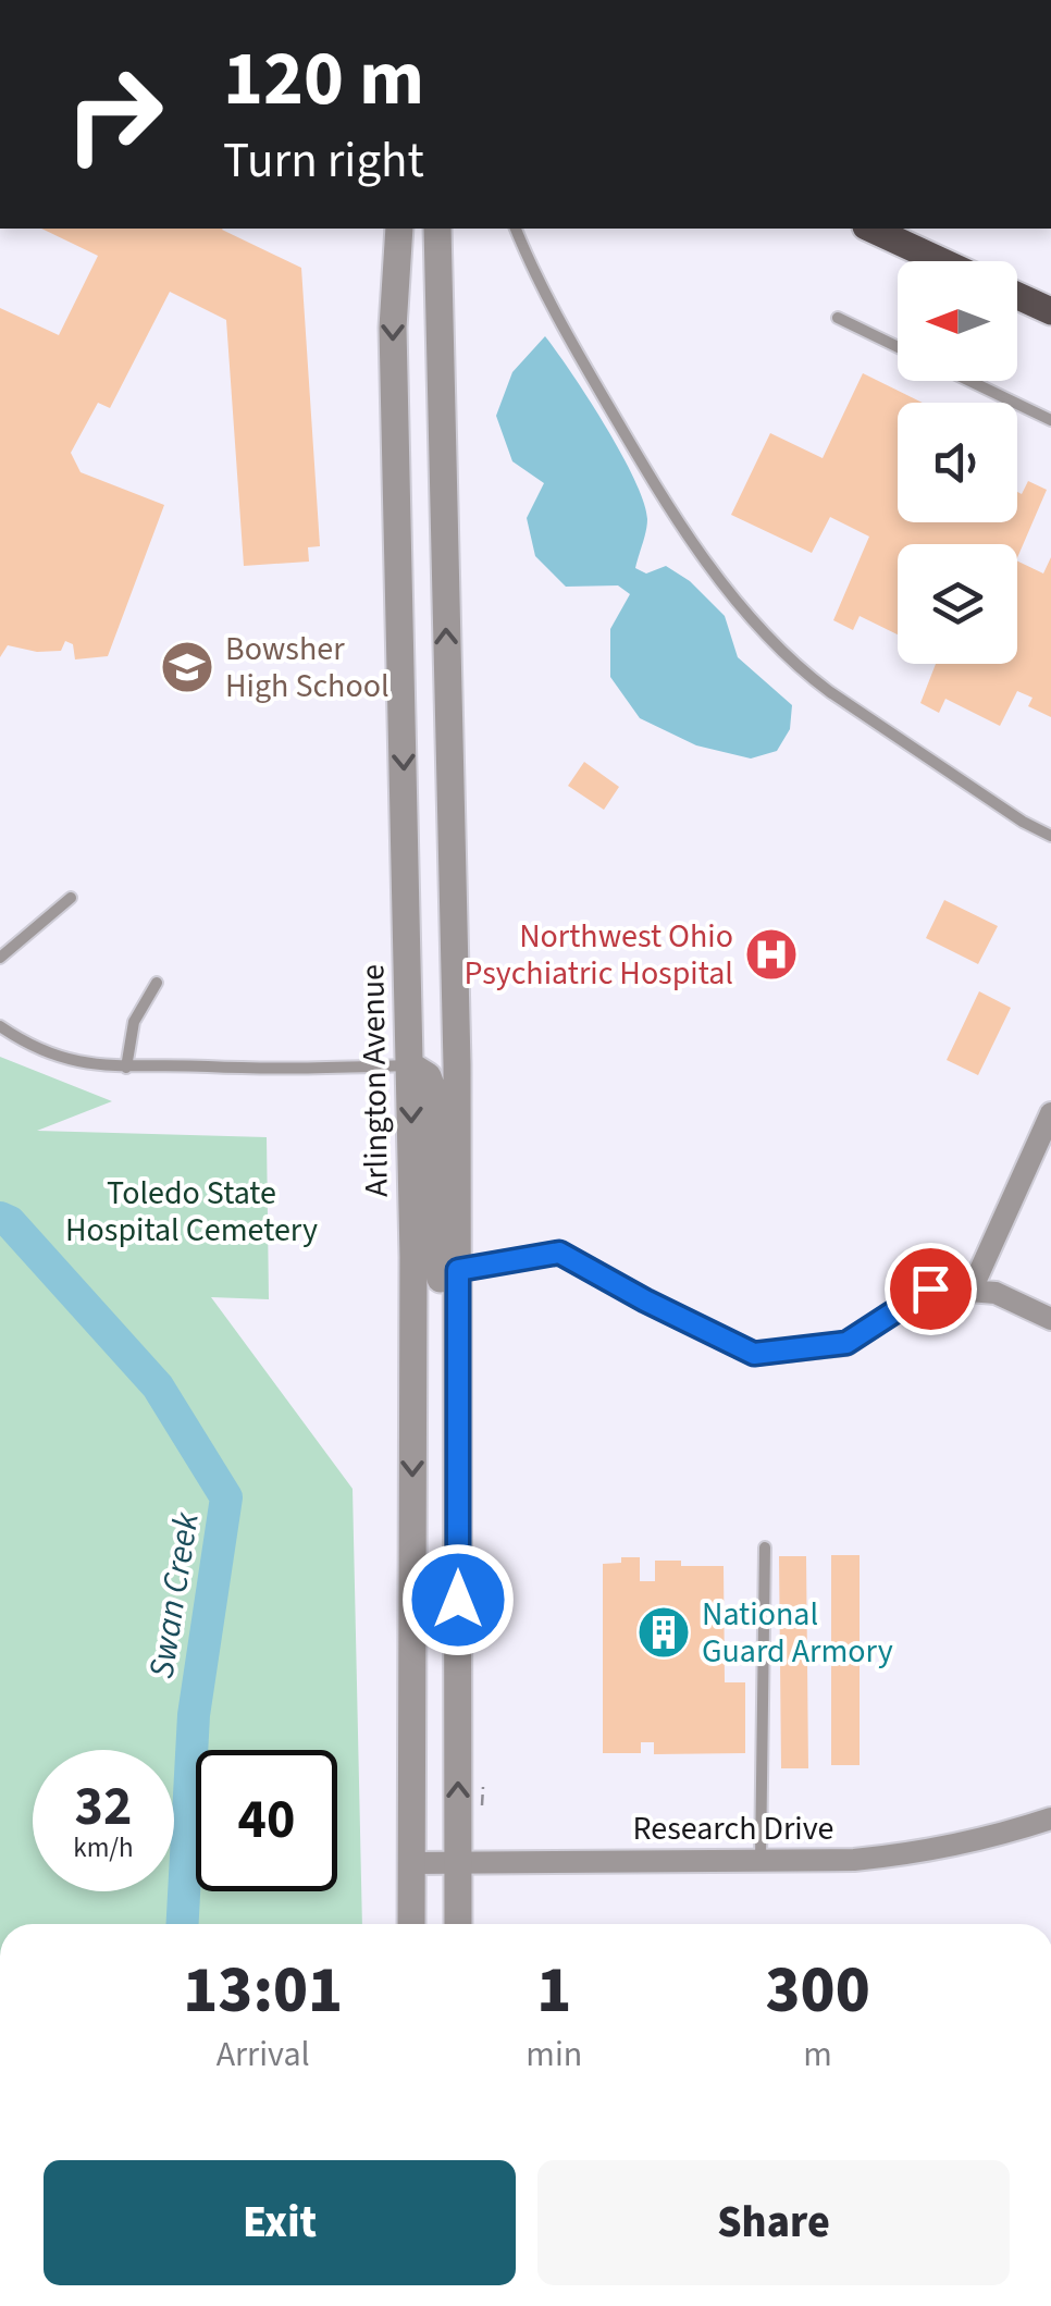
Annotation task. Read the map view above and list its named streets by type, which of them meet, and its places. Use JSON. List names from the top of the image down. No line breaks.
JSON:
{"streets":{"street":["Arlington Avenue","Research Drive"]},"crossings":[["Arlington Avenue","Research Drive"]],"water":["Swan Creek"],"parks":["Toledo State Hospital Cemetery"],"places":{"school or university":["Bowsher High School"],"hospital":["Northwest Ohio Psychiatric Hospital"],"building":["National Guard Armory"]},"north":"left","page":{"turn":["120 m","Turn right"],"speed":"32 km/h","limit":"40","eta":["13:01","Arrival","1","min","300","m"],"buttons":["Exit","Share"]}}
